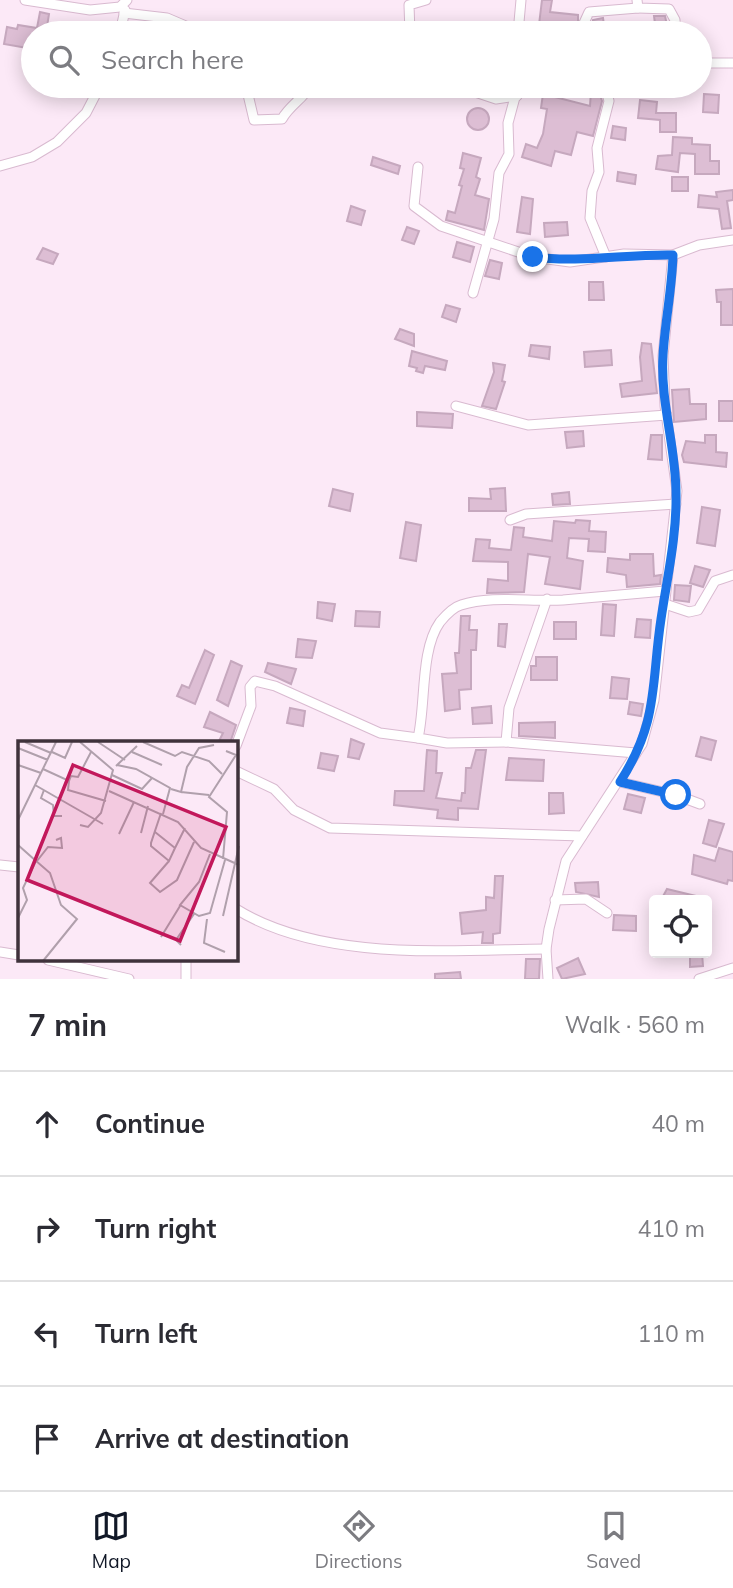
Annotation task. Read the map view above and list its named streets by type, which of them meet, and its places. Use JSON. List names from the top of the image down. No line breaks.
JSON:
{"page":{"search":"Search here","heading":["7 min","Walk · 560 m"],"list":[["Continue","40 m"],["Turn right","410 m"],["Turn left","110 m"],"Arrive at destination"],"nav":["Map","Directions","Saved"]}}
